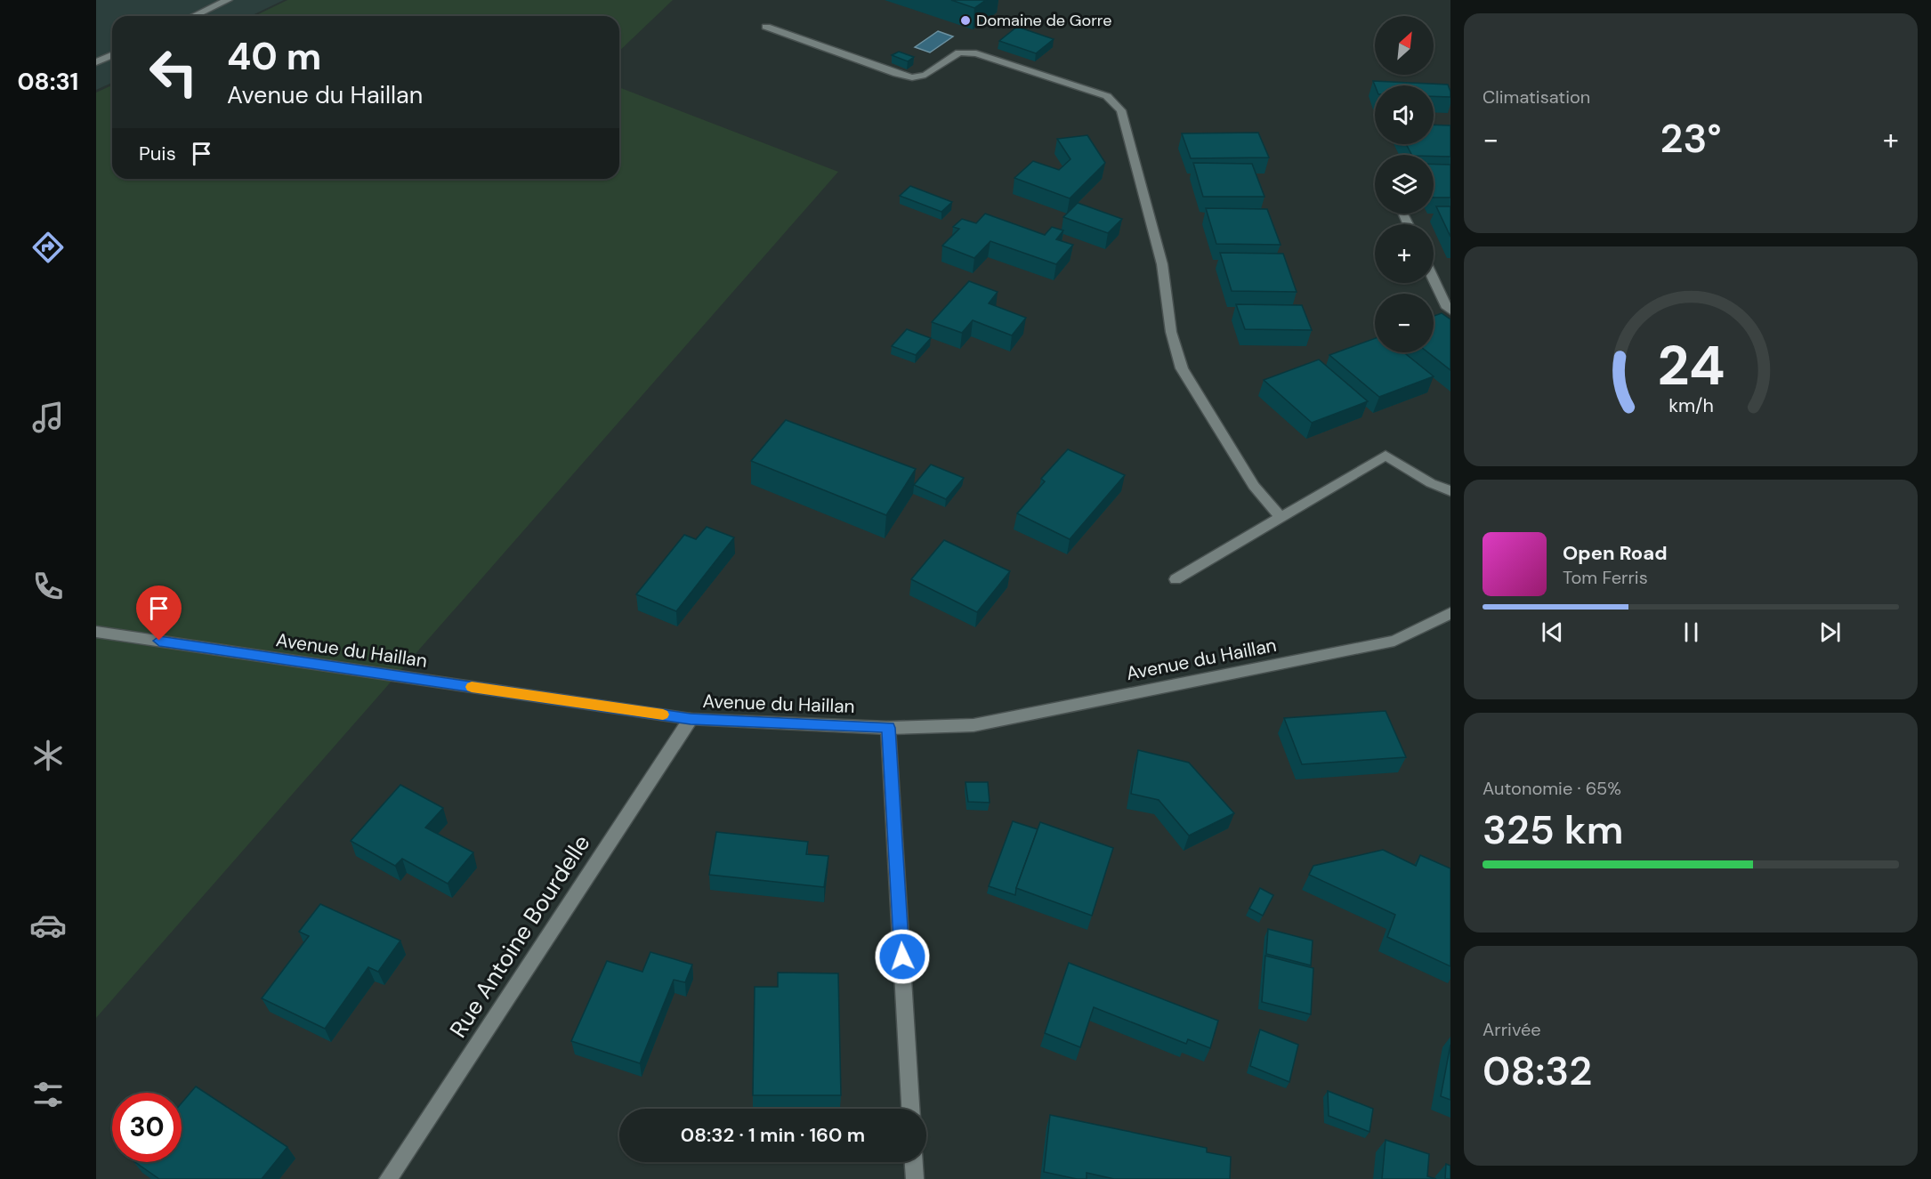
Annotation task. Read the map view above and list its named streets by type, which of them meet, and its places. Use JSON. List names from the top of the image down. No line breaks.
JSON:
{"streets":{"street":["Avenue du Haillan","Rue Antoine Bourdelle"]},"crossings":[["Avenue du Haillan","Rue Antoine Bourdelle"]],"places":["Domaine de Gorre"],"north":"top right","page":{"tabs":"08:31","tile":["Climatisation",["Autonomie · 65%","325 km"],["Arrivée","08:32"]],"map_buttons":["+","−"],"turn":["40 m","Avenue du Haillan"],"heat":["−","23°","+"],"then":"Puis","song":["Open Road","Tom Ferris"],"limit":"30","trip":"08:32 · 1 min · 160 m","gauge":["24","km/h"]}}
